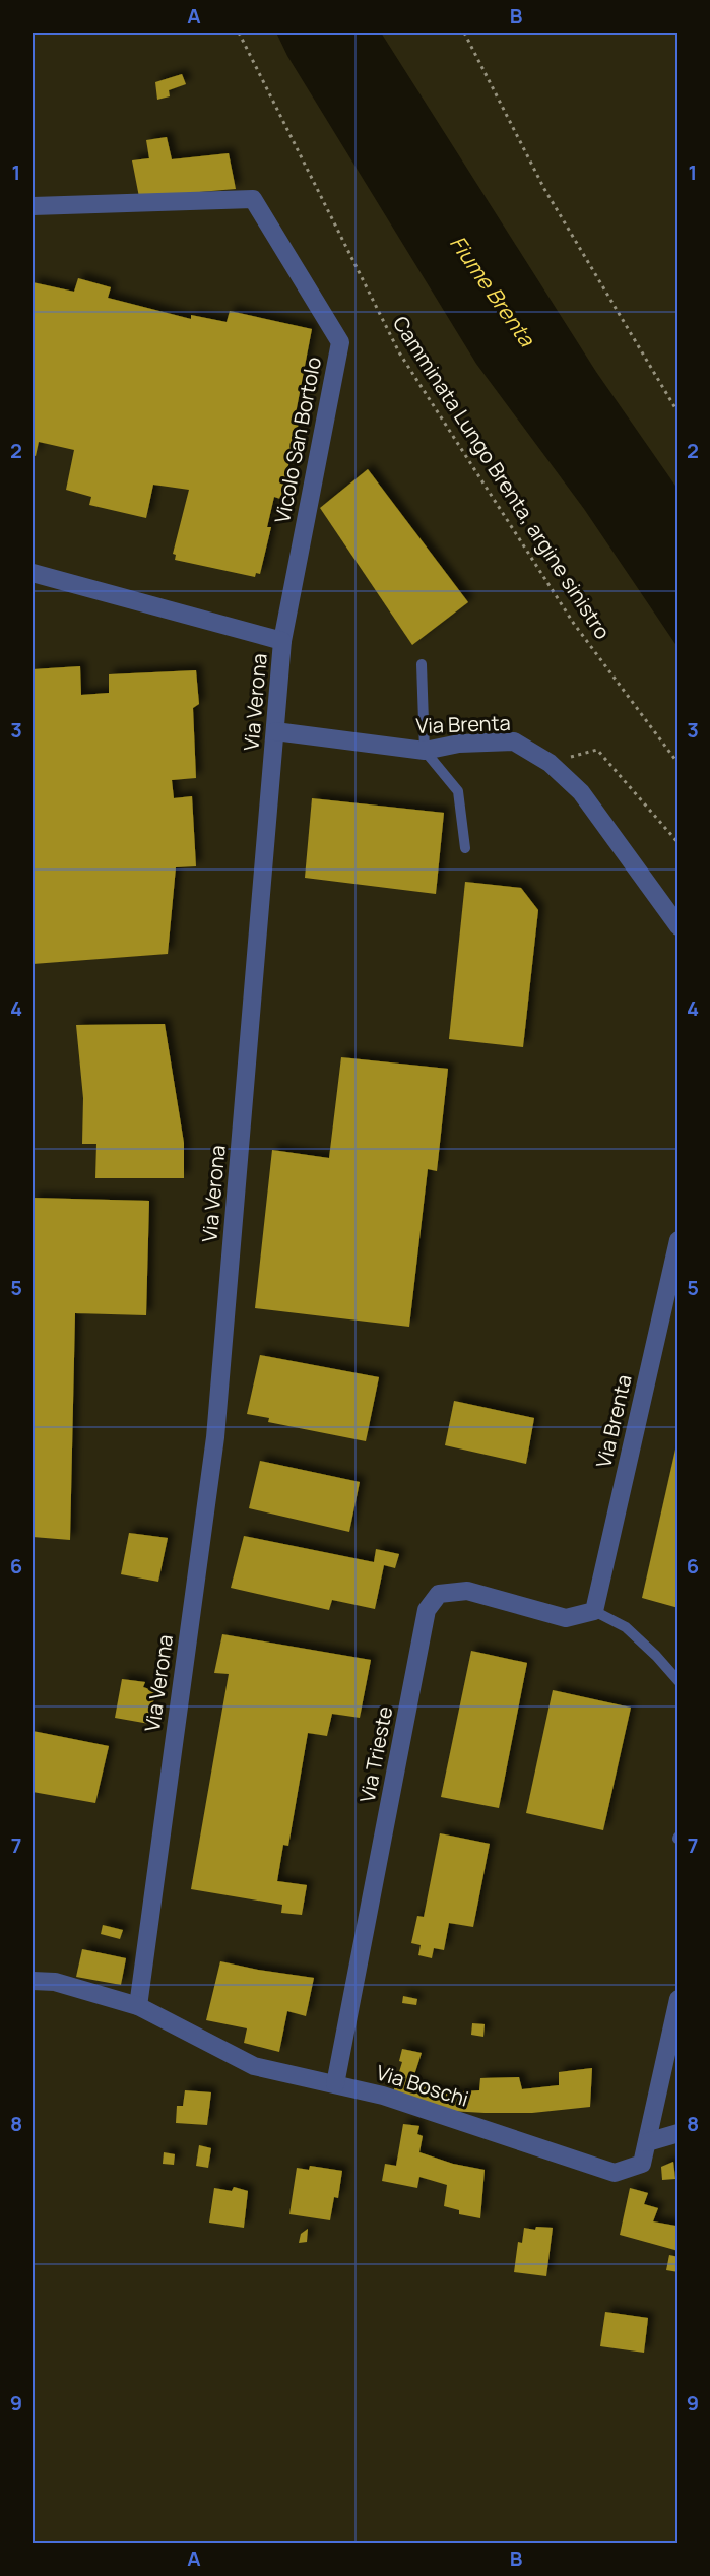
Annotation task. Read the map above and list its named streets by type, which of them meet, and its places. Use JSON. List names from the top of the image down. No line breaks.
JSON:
{"streets":{"street":["Vicolo San Bortolo","Via Verona","Via Brenta","Via Trieste","Via Boschi"],"path":["Camminata Lungo Brenta, argine sinistro"]},"crossings":[["Vicolo San Bortolo","Via Verona"],["Via Verona","Via Brenta"],["Via Verona","Via Boschi"],["Via Brenta","Via Trieste"],["Via Trieste","Via Boschi"]],"water":["Fiume Brenta"],"grid":{"columns":["A","B"],"rows":["1","2","3","4","5","6","7","8","9"]}}
